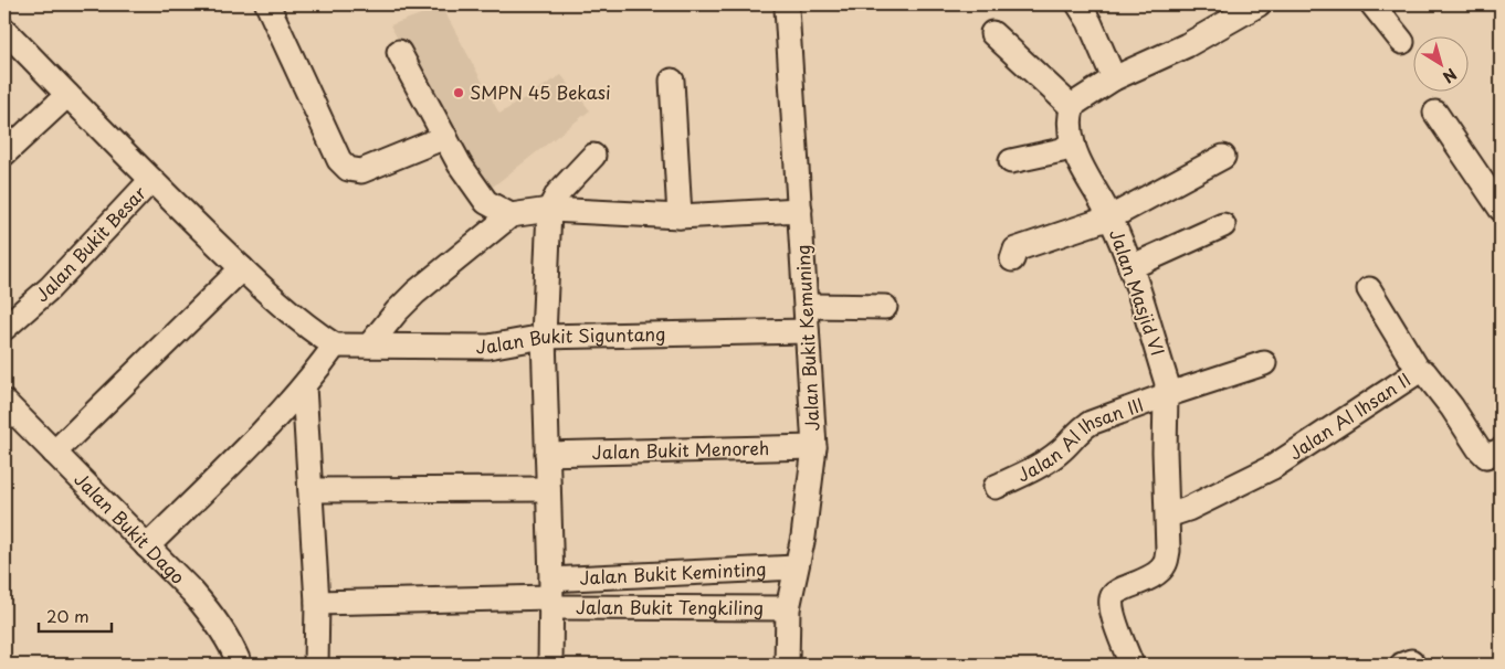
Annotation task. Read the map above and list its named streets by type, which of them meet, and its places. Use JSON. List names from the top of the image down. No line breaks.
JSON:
{"streets":{"street":["Jalan Bukit Besar","Jalan Masjid VI","Jalan Bukit Kemuning","Jalan Bukit Siguntang","Jalan Al Ihsan II","Jalan Al Ihsan III","Jalan Bukit Menoreh","Jalan Bukit Dago","Jalan Bukit Keminting","Jalan Bukit Tengkiling"]},"crossings":[["Jalan Masjid VI","Jalan Al Ihsan II"],["Jalan Masjid VI","Jalan Al Ihsan III"],["Jalan Bukit Kemuning","Jalan Bukit Siguntang"],["Jalan Bukit Kemuning","Jalan Bukit Menoreh"],["Jalan Bukit Kemuning","Jalan Bukit Keminting"],["Jalan Bukit Kemuning","Jalan Bukit Tengkiling"],["Jalan Bukit Keminting","Jalan Bukit Tengkiling"]],"places":["SMPN 45 Bekasi"],"scale_bar":"20 m","north":"bottom right"}
